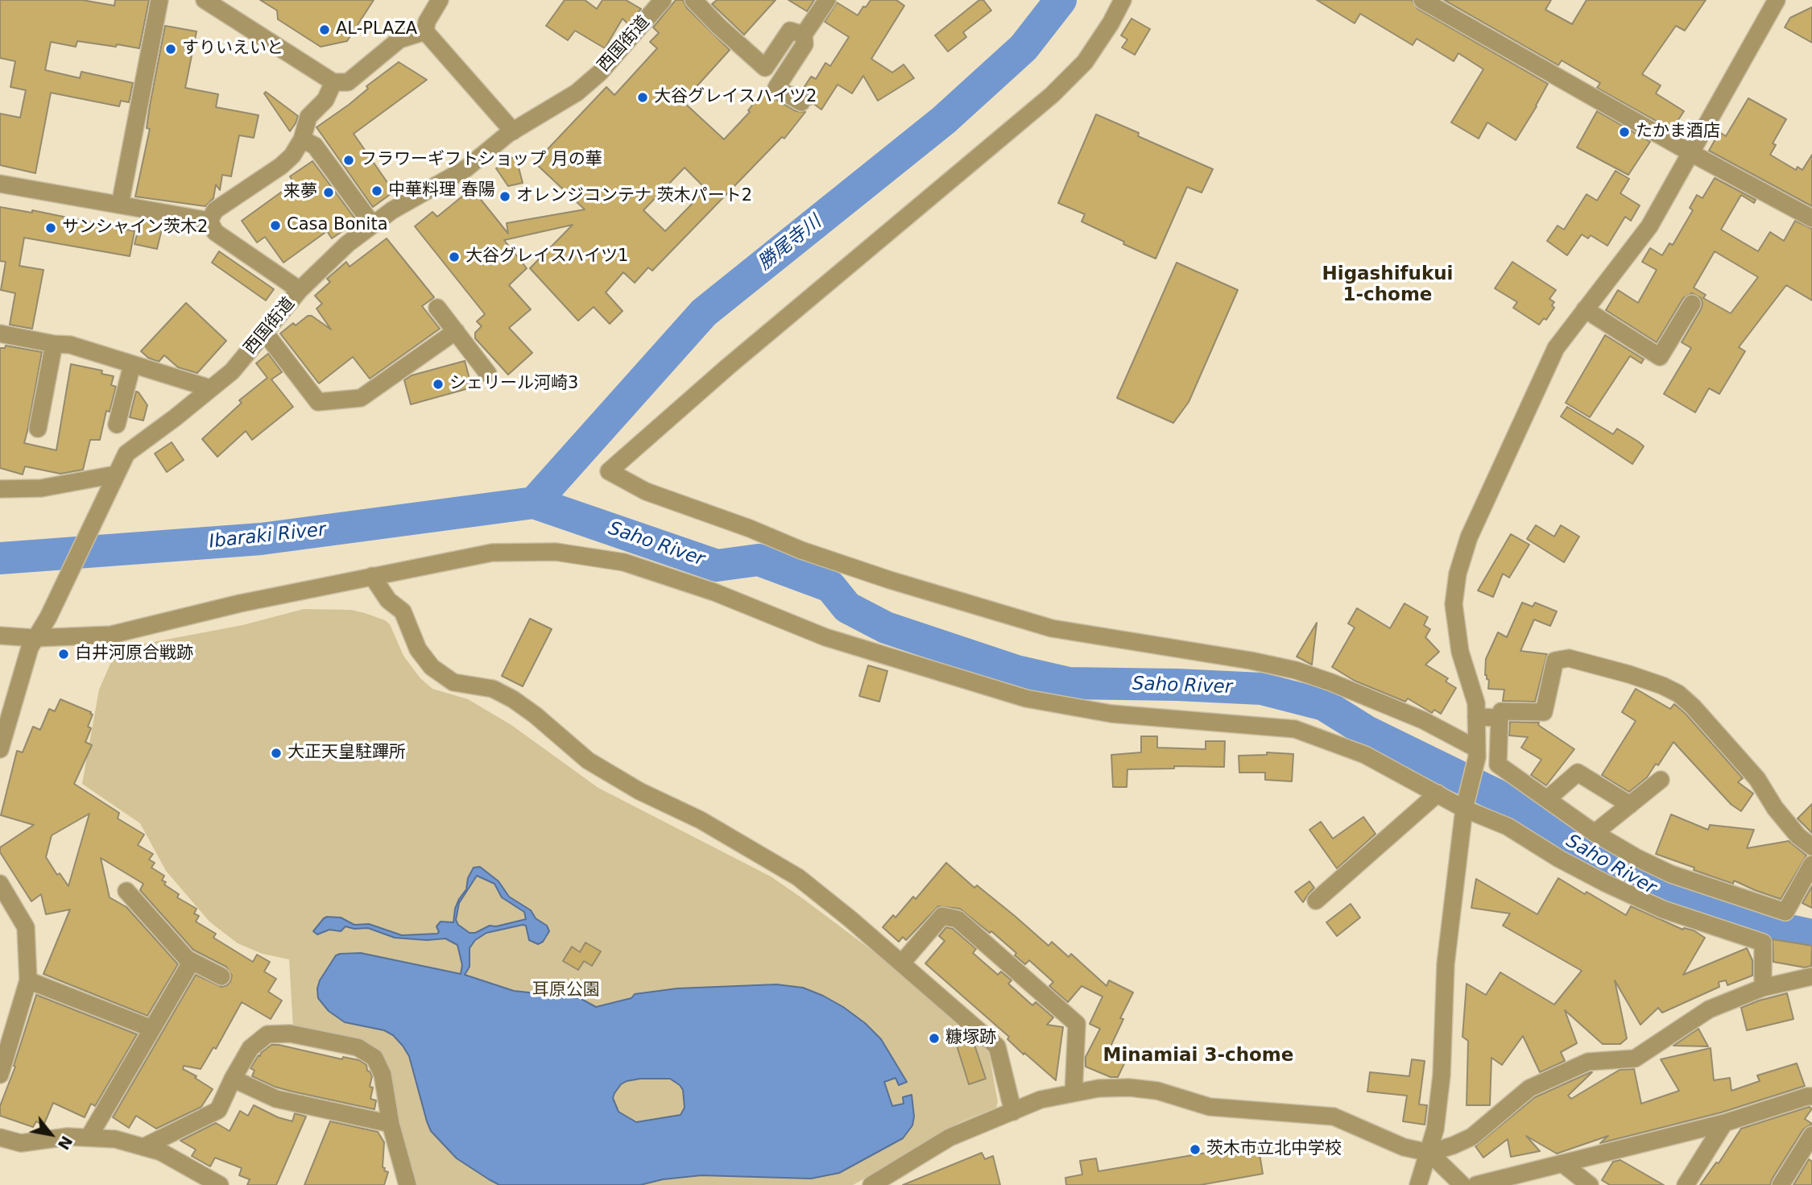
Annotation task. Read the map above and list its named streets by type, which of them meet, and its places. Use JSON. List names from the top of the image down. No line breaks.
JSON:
{"streets":{"street":["西国街道"]},"districts":["Higashifukui 1-chome","Minamiai 3-chome"],"water":["勝尾寺川","Ibaraki River","Saho River"],"parks":["耳原公園"],"places":["AL-PLAZA","すりいえいと","大谷グレイスハイツ2","たかま酒店","フラワーギフトショップ 月の華","中華料理 春陽","来夢","オレンジコンテナ 茨木パート2","Casa Bonita","サンシャイン茨木2","大谷グレイスハイツ1","シェリール河崎3","白井河原合戦跡","大正天皇駐蹕所","糠塚跡","茨木市立北中学校"],"north":"bottom right"}
